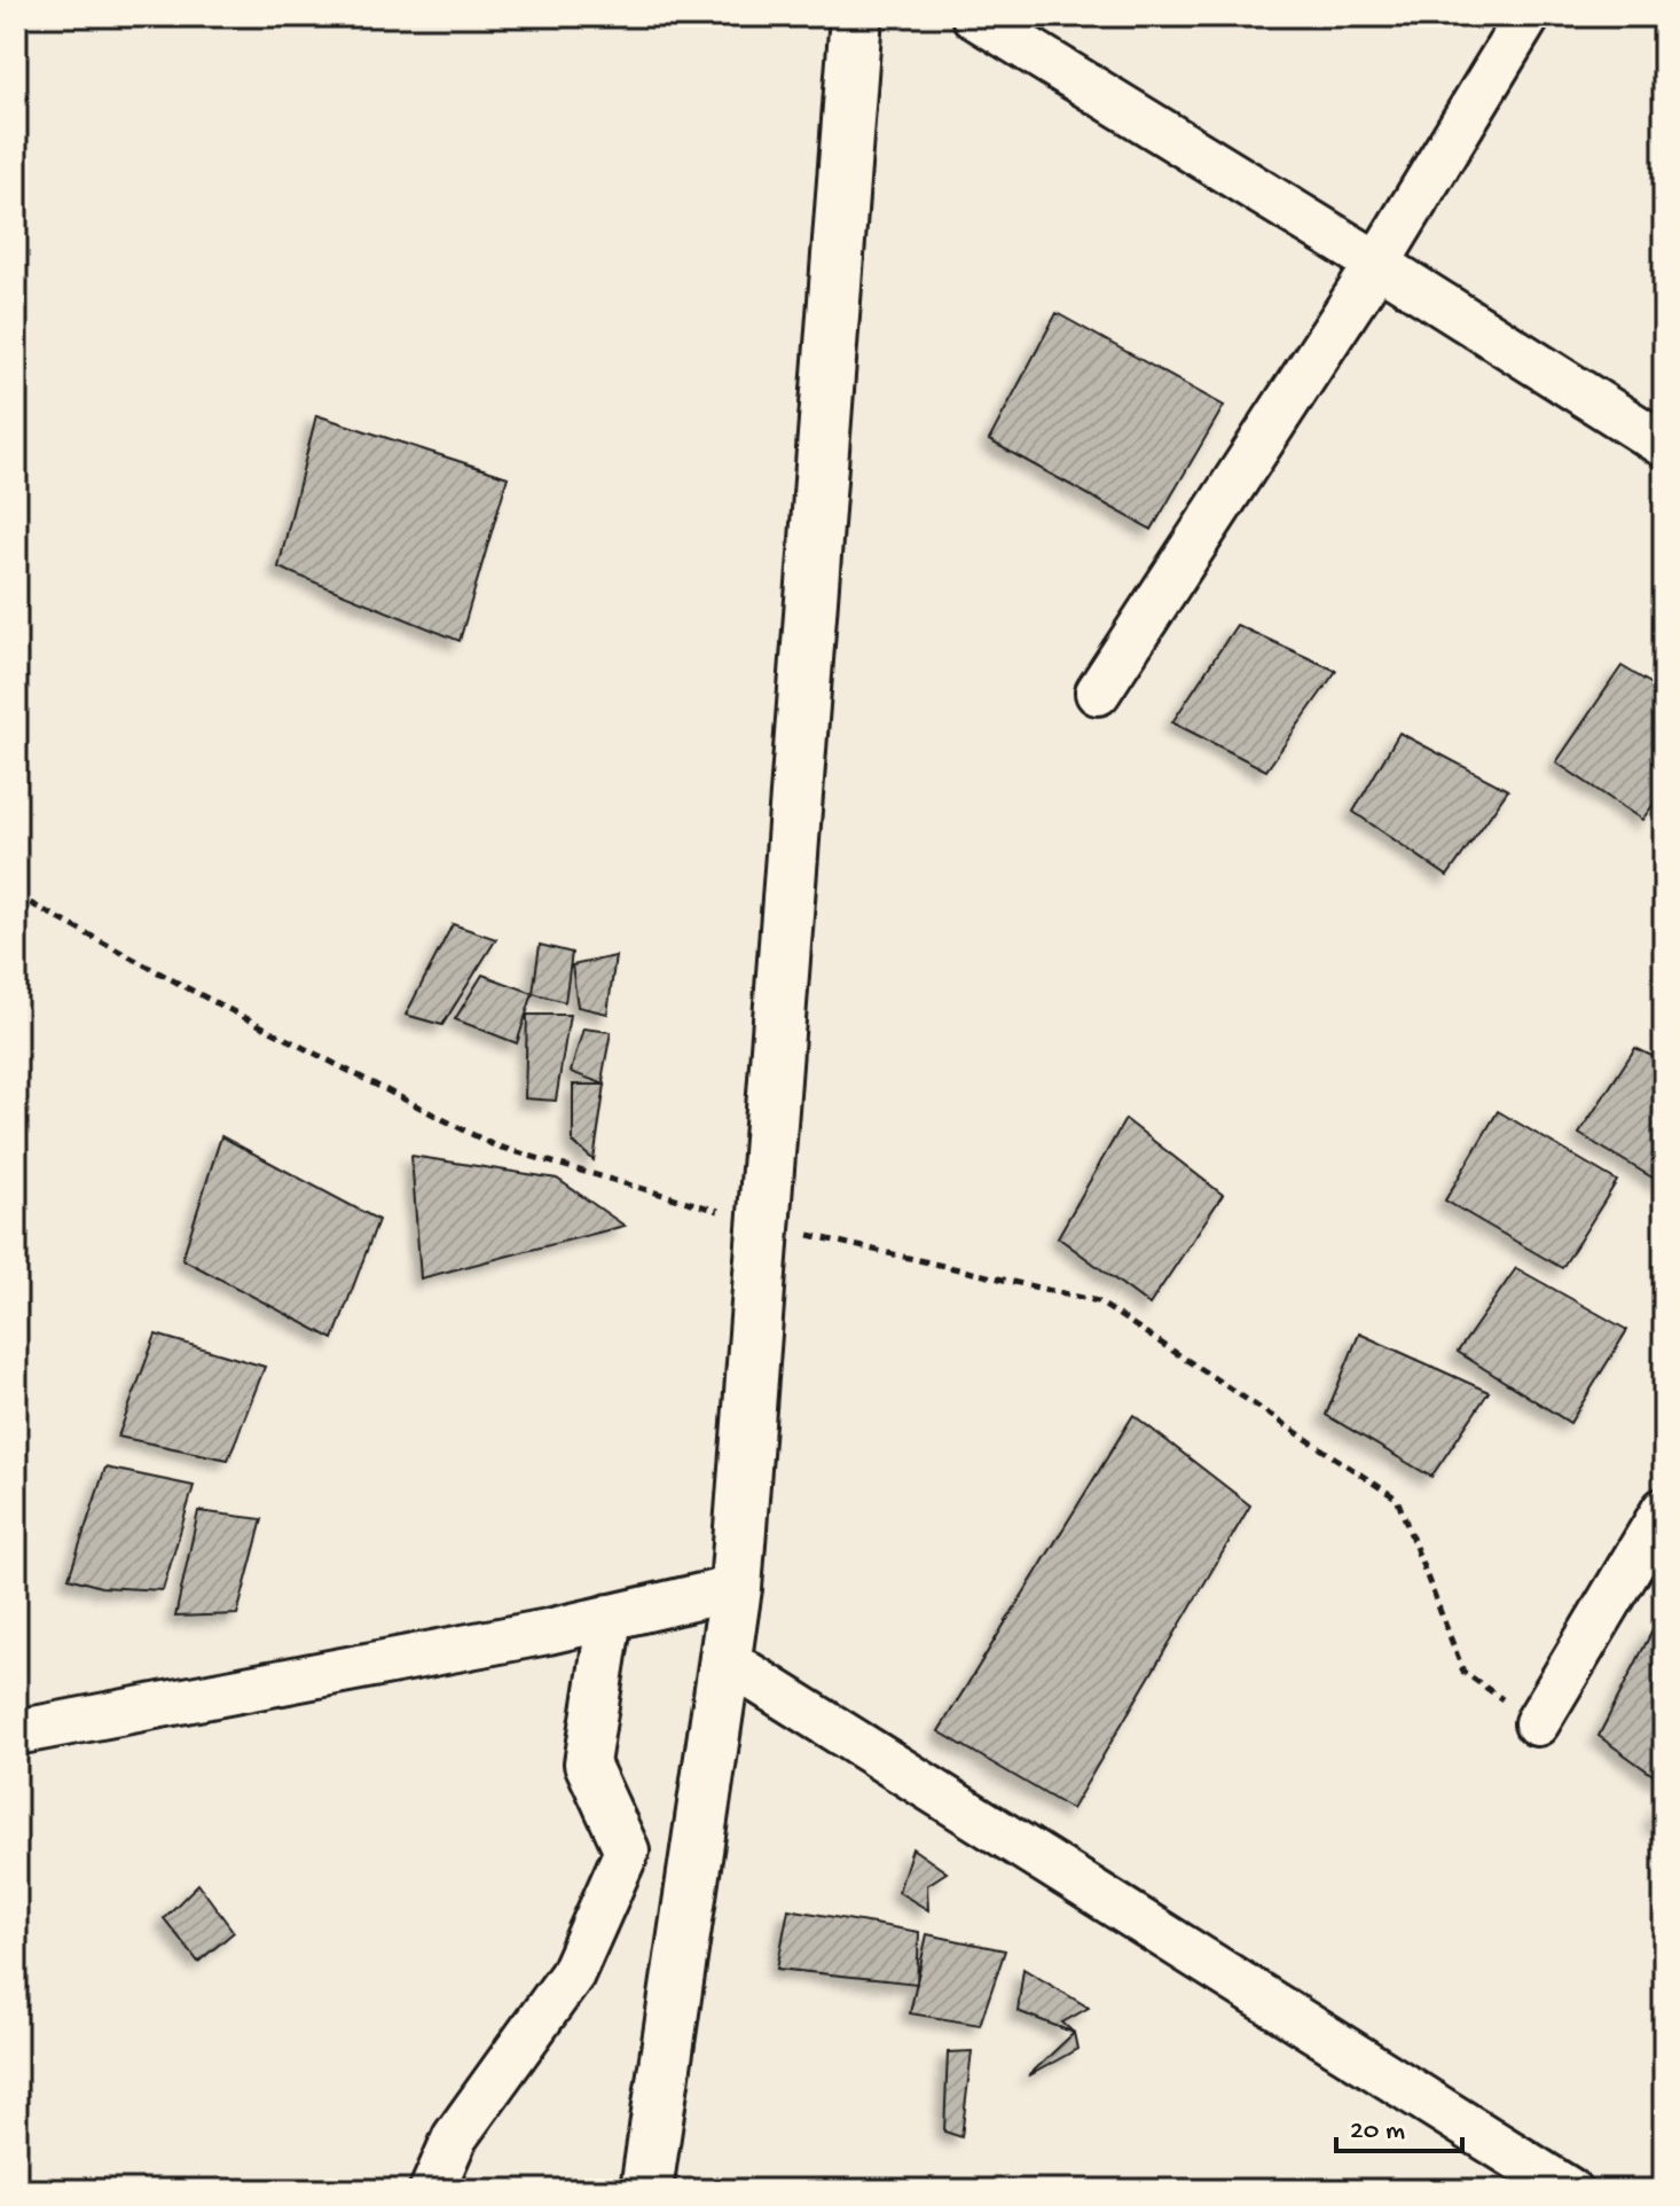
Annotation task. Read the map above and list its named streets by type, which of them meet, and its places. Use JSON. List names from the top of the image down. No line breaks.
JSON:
{"scale_bar":"20 m"}
